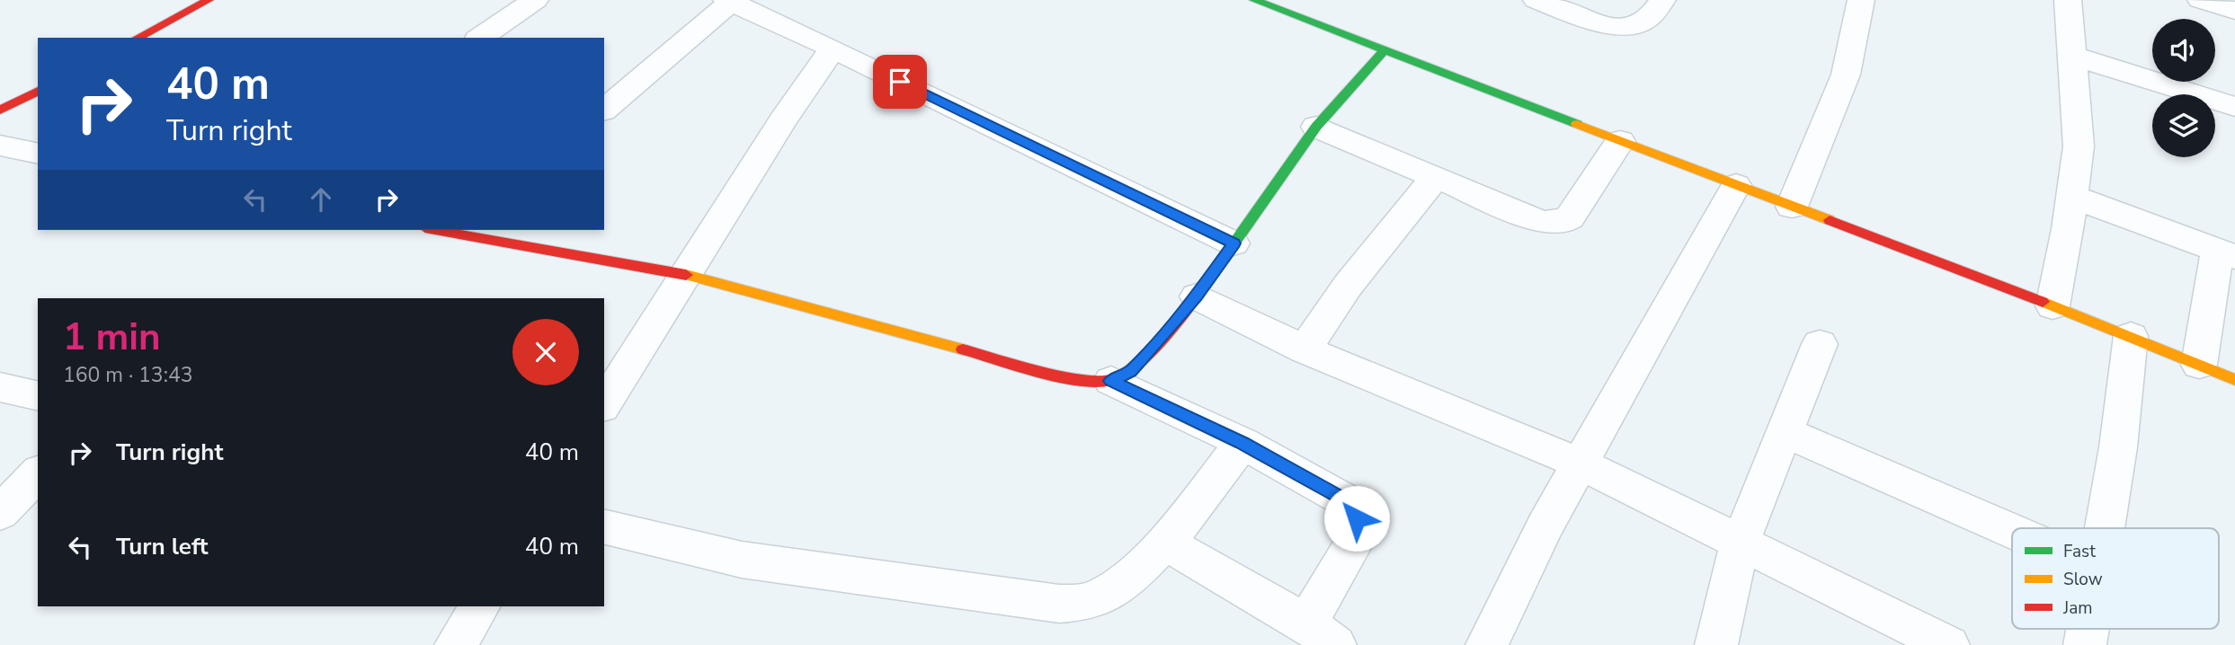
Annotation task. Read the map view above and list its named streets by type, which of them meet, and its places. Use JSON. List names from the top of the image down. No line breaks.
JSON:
{"legend":["Fast","Slow","Jam"],"page":{"turn":["40 m","Turn right"],"heading":["1 min","160 m · 13:43"],"list":[{"name":"Turn right","value":"40 m"},{"name":"Turn left","value":"40 m"}]}}
